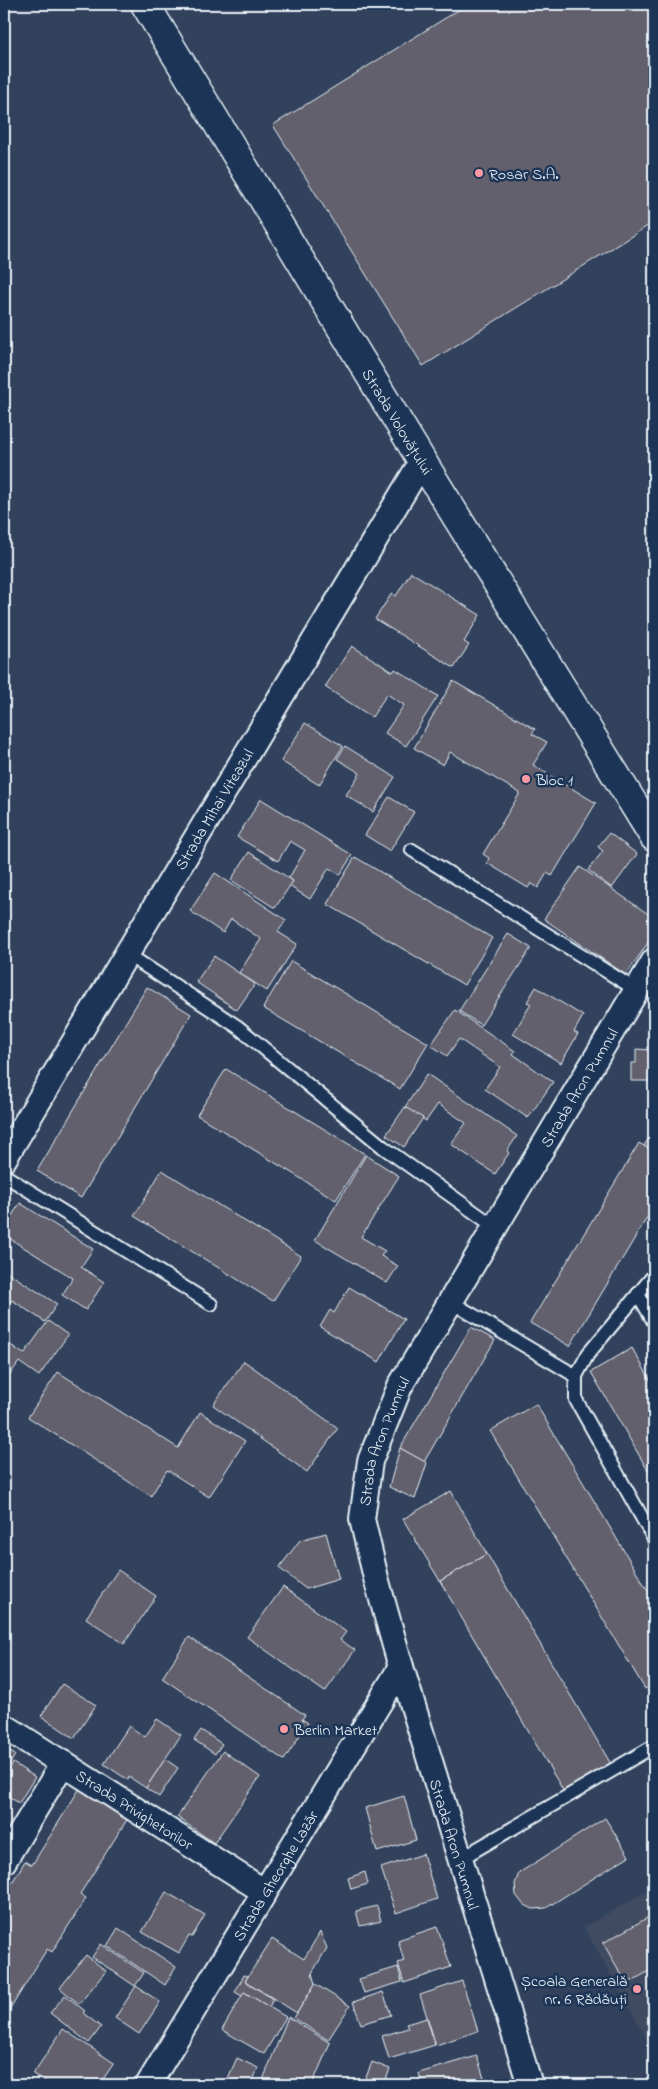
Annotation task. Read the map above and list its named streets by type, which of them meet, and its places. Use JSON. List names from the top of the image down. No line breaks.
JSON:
{"streets":{"main road":["Strada Volovățului"],"street":["Strada Mihai Viteazul","Strada Aron Pumnul","Strada Privighetorilor","Strada Gheorghe Lazăr"]},"crossings":[["Strada Volovățului","Strada Mihai Viteazul"],["Strada Aron Pumnul","Strada Gheorghe Lazăr"],["Strada Privighetorilor","Strada Gheorghe Lazăr"]],"places":["Rosar S.A.","Bloc 1","Berlin Market","Școala Generală nr. 6 Rădăuți"]}
